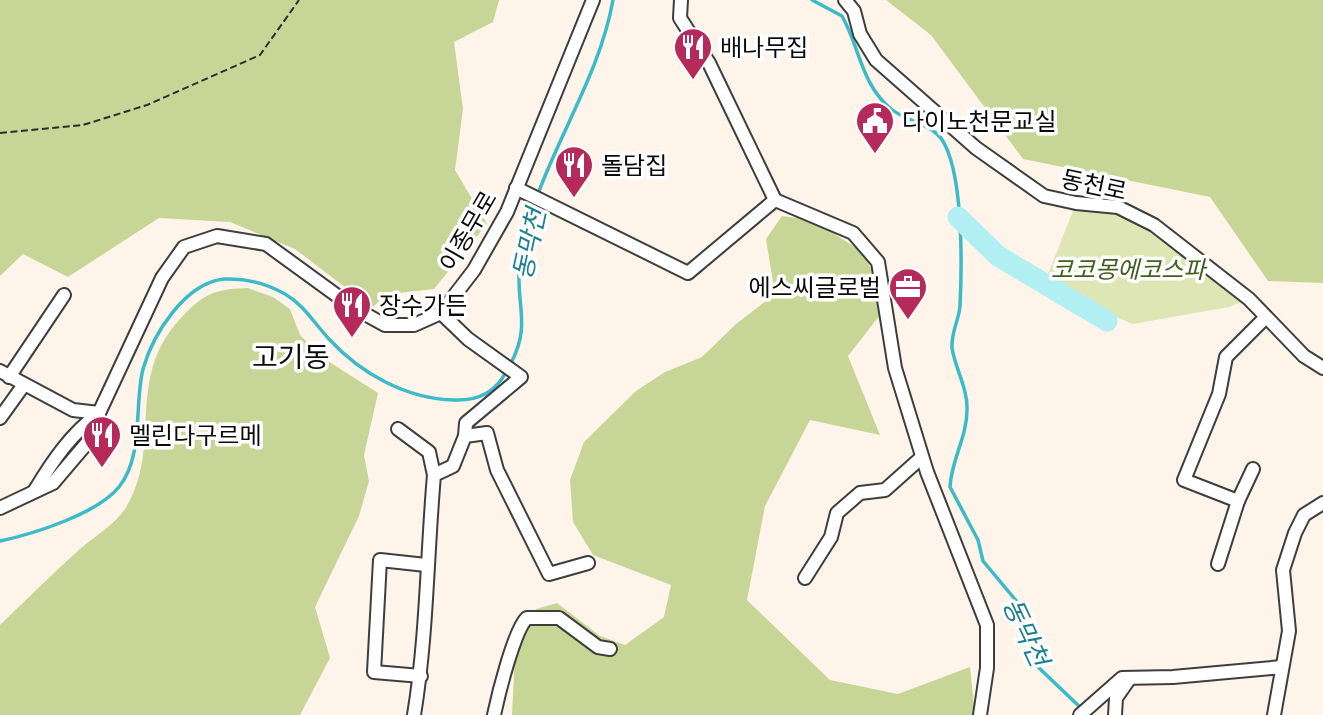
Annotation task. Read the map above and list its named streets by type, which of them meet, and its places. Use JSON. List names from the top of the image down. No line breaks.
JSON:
{"streets":{"street":["동천로","이종무로"]},"districts":["고기동"],"water":["동막천"],"parks":["코코몽에코스파"],"places":{"restaurant":["배나무집","돌담집","장수가든","멜린다구르메"],"public building":["다이노천문교실"],"office":["에스씨글로벌"]}}
